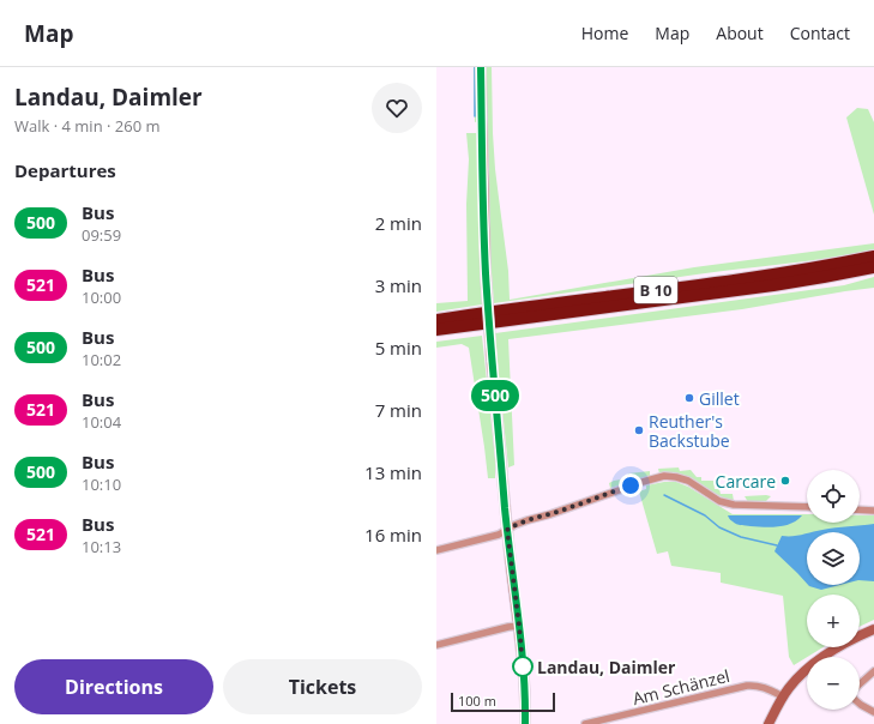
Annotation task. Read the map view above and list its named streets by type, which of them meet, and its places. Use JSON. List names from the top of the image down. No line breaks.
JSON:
{"streets":{"highway":["B 10"],"street":["Am Schänzel"]},"places":["Gillet","Reuther's Backstube","Carcare","Landau, Daimler"],"lines":["bus line 500"],"scale_bar":"100 m","page":{"header":"Map","nav":["Home","Map","About","Contact"],"heading":[["Landau, Daimler","Walk · 4 min · 260 m"],"Departures"],"on_map":"500","list":[{"mark":"500","name":"Bus","note":"09:59","value":"2 min"},{"mark":"521","name":"Bus","note":"10:00","value":"3 min"},{"mark":"500","name":"Bus","note":"10:02","value":"5 min"},{"mark":"521","name":"Bus","note":"10:04","value":"7 min"},{"mark":"500","name":"Bus","note":"10:10","value":"13 min"},{"mark":"521","name":"Bus","note":"10:13","value":"16 min"}],"map_buttons":["+","−"],"buttons":["Directions","Tickets"],"scale":"100 m"}}
